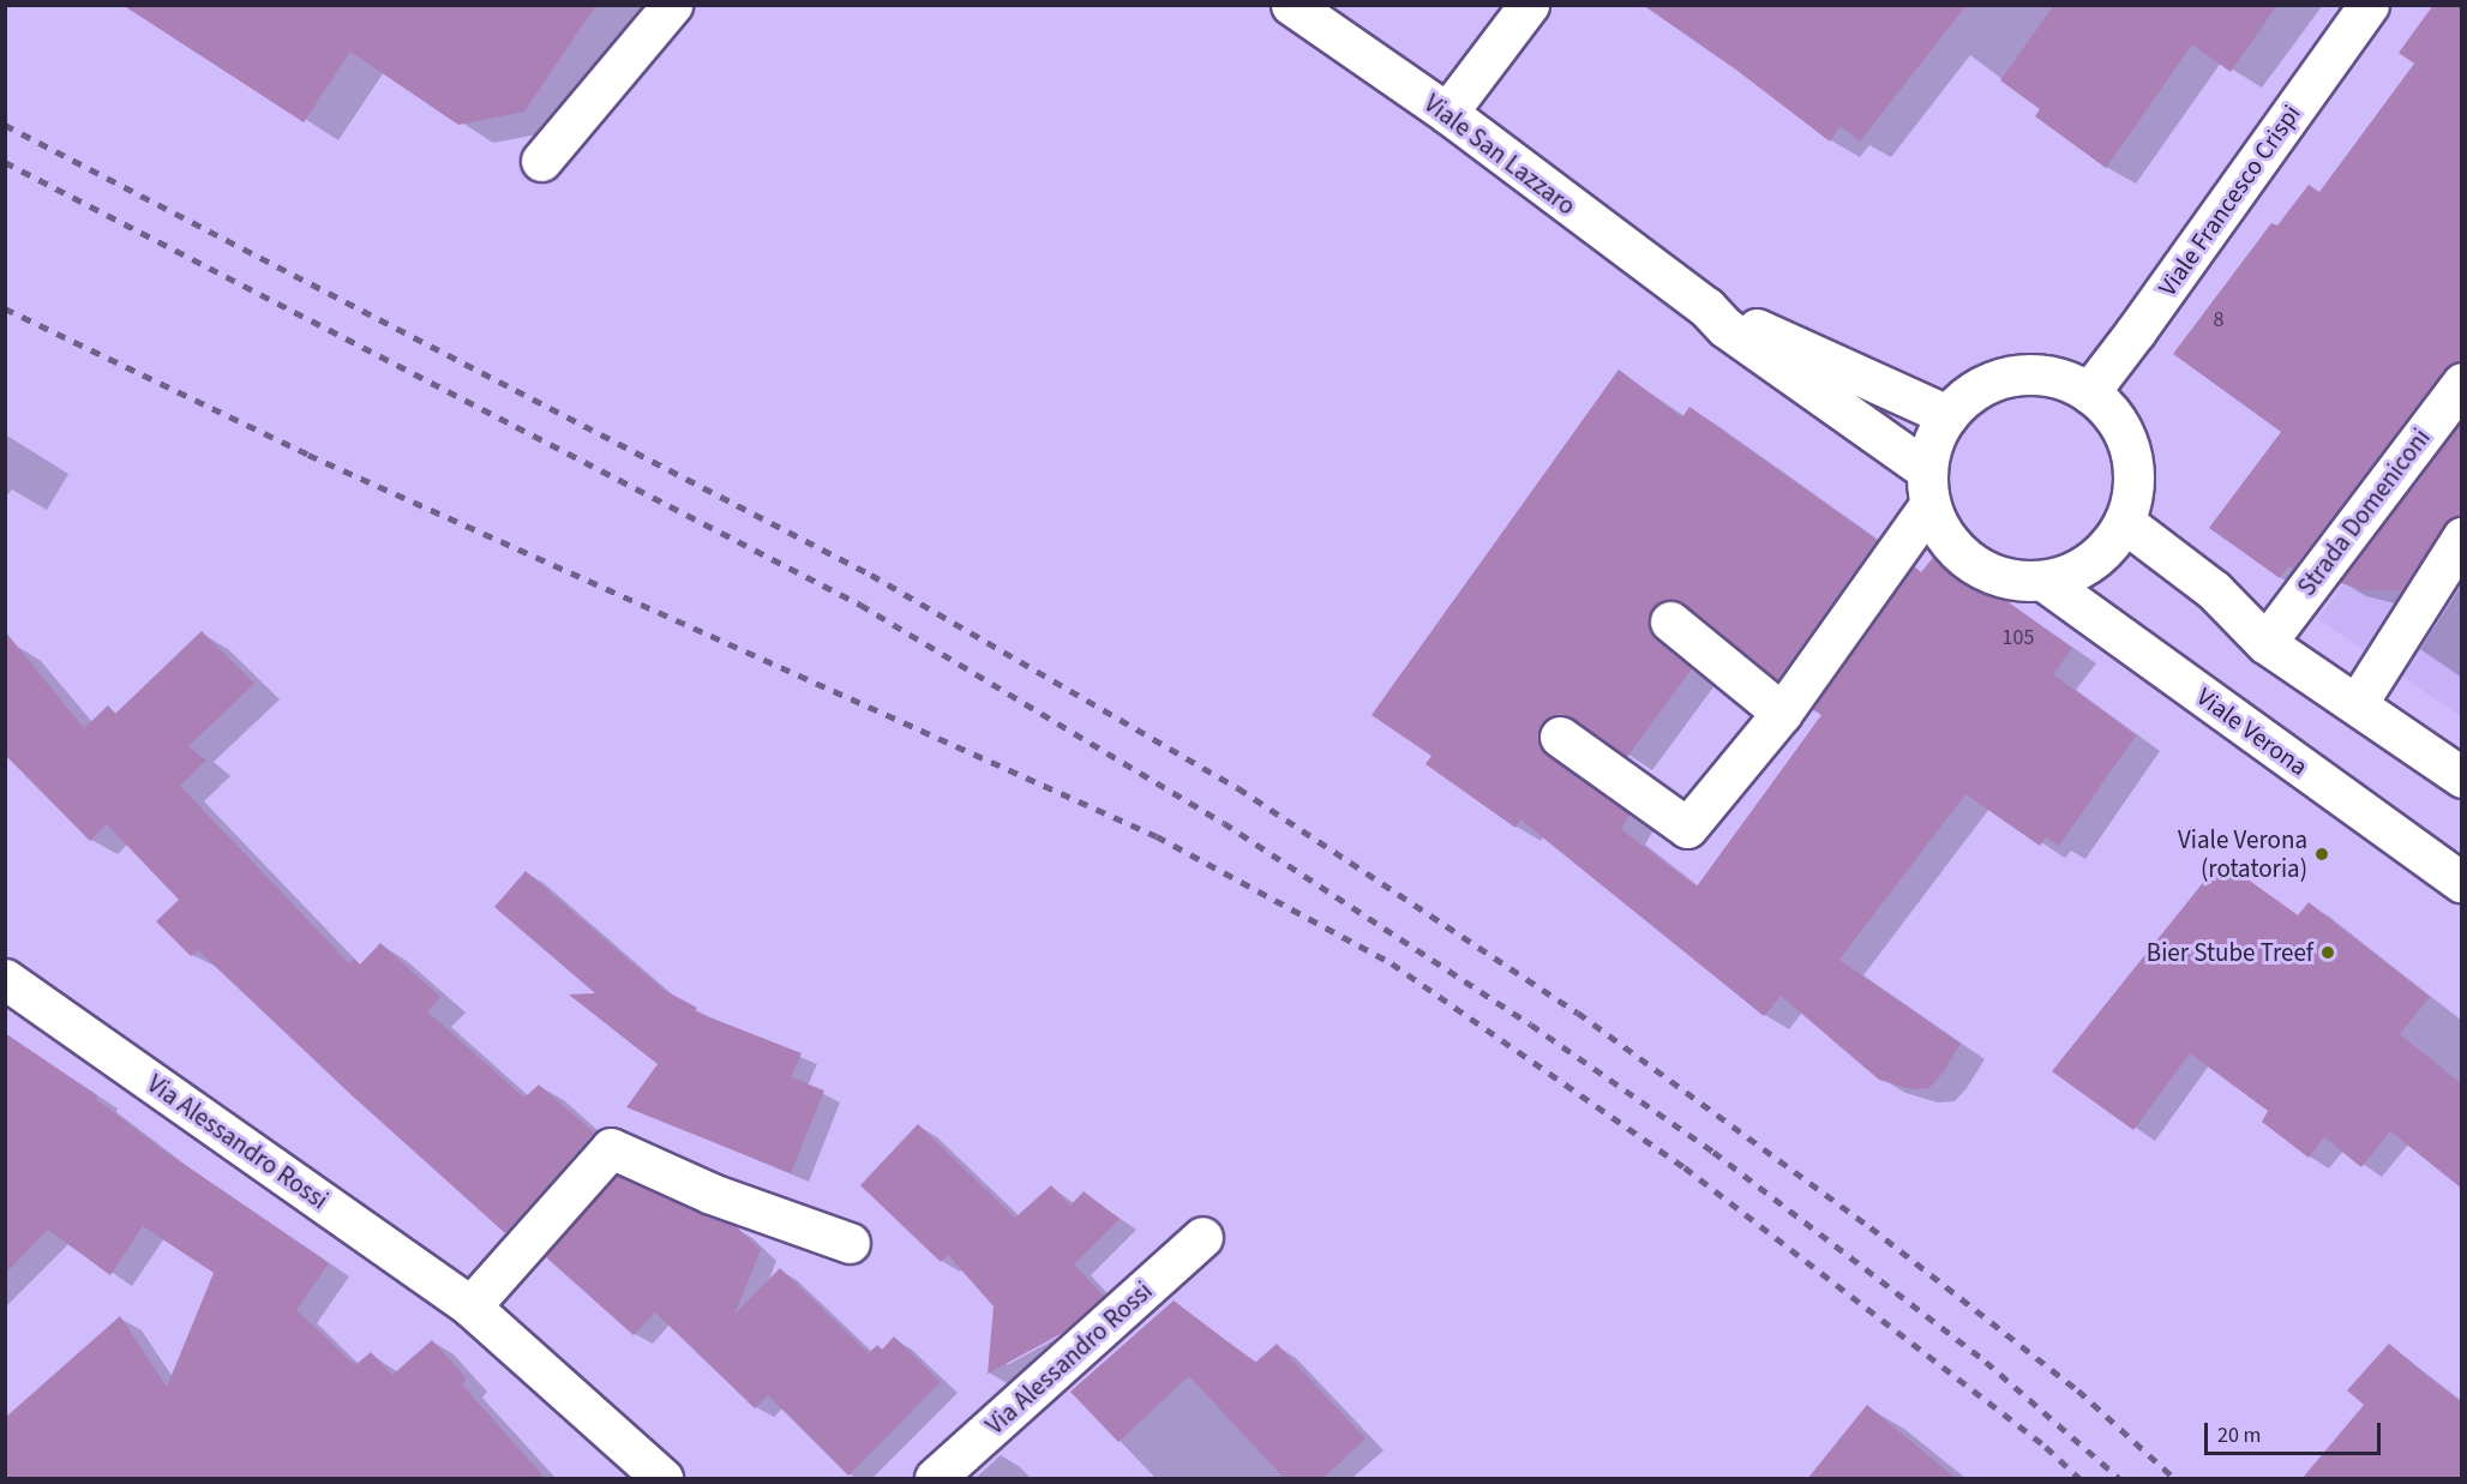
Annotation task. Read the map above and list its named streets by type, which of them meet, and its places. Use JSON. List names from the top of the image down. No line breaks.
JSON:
{"streets":{"street":["Viale San Lazzaro","Viale Francesco Crispi","Strada Domeniconi","Viale Verona","Via Alessandro Rossi"]},"crossings":[["Viale San Lazzaro","Viale Francesco Crispi"],["Viale San Lazzaro","Viale Verona"],["Viale Francesco Crispi","Viale Verona"]],"places":["Viale Verona (rotatoria)","Bier Stube Treef"],"house_numbers":["8","105"],"scale_bar":"20 m"}
